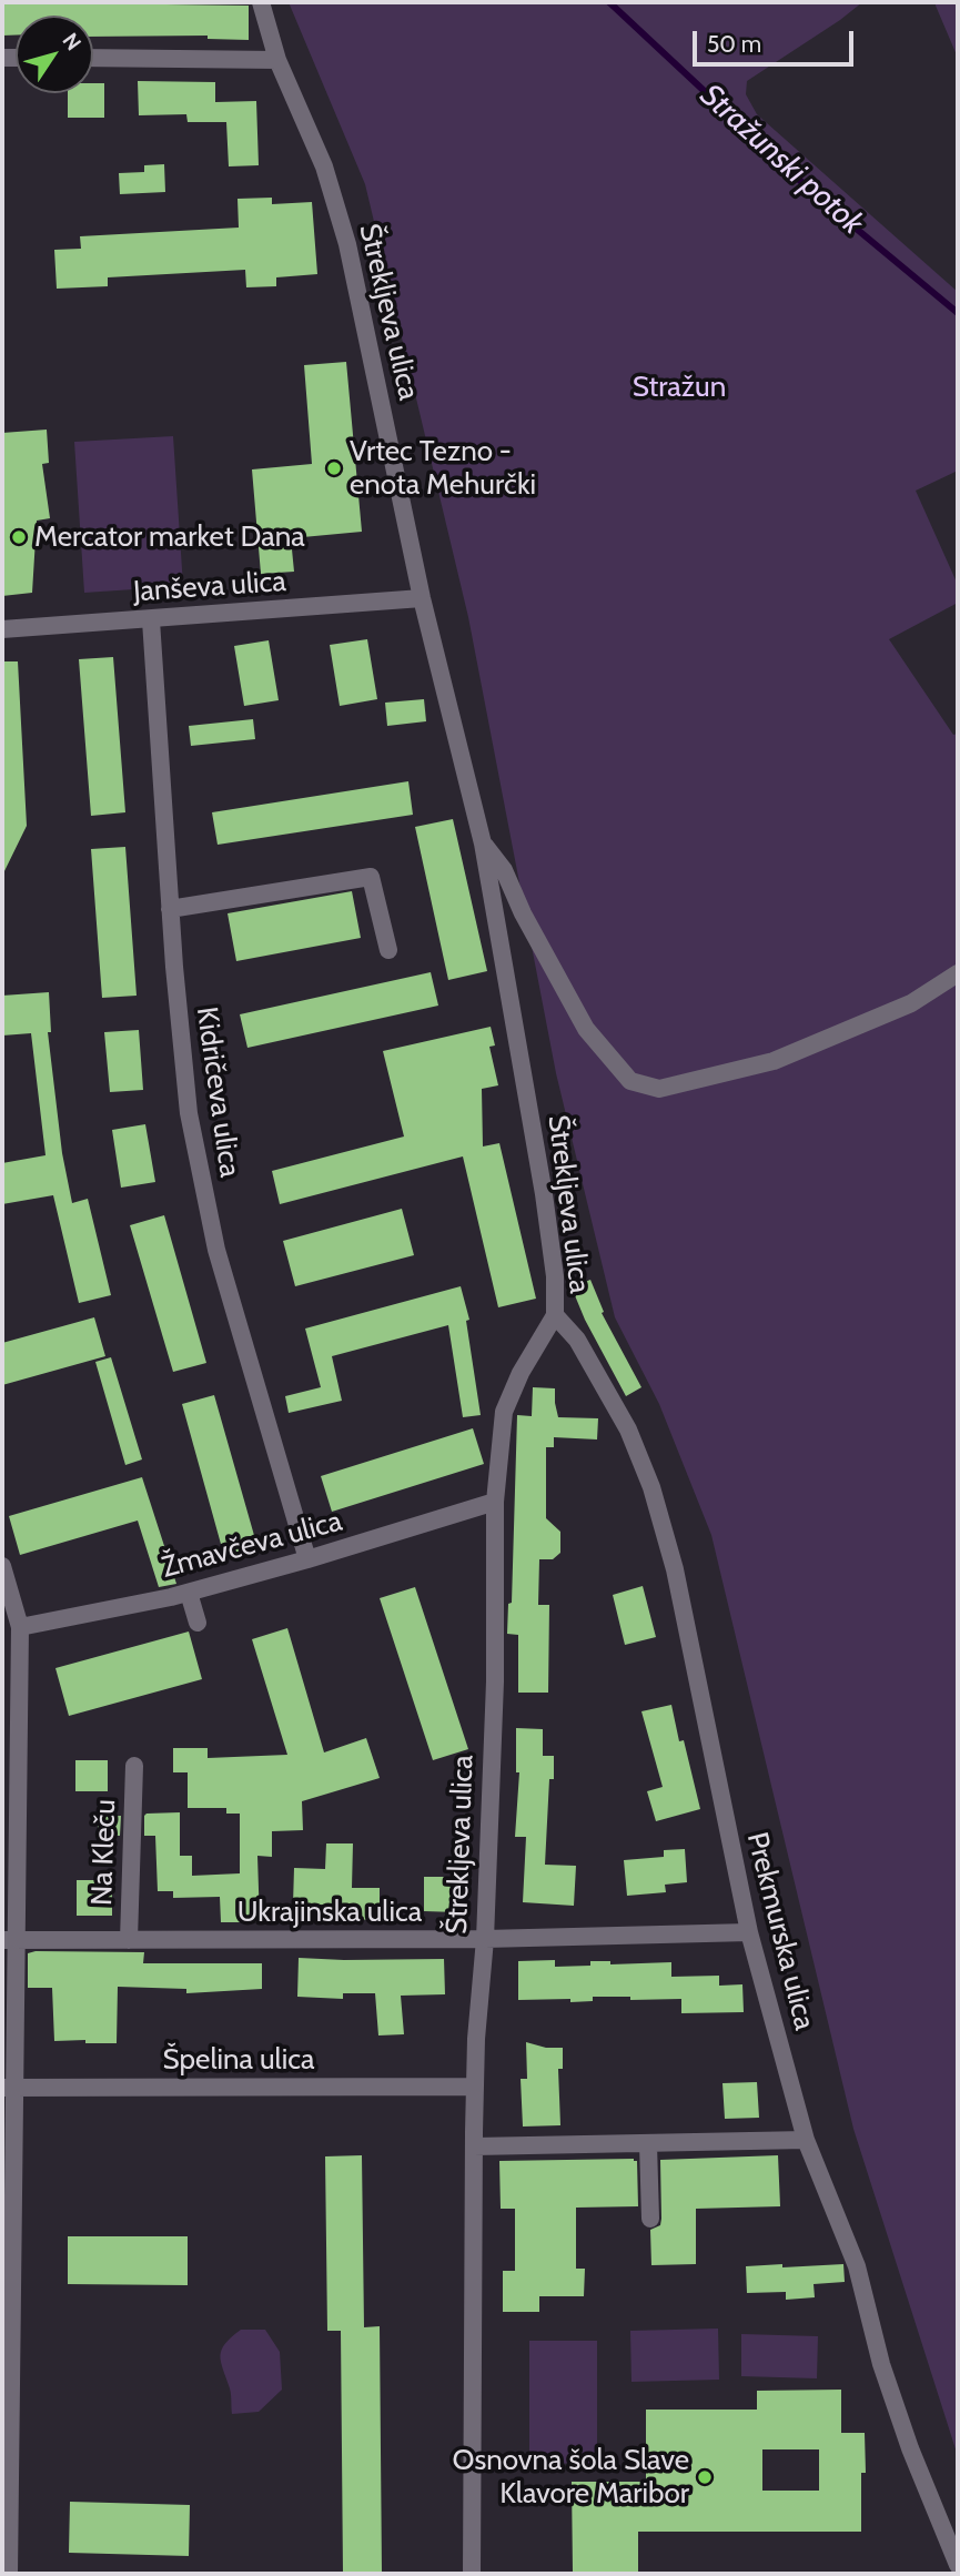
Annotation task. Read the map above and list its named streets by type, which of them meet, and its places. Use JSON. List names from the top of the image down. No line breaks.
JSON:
{"streets":{"street":["Štrekljeva ulica","Janševa ulica","Kidričeva ulica","Žmavčeva ulica","Na Kleču","Ukrajinska ulica","Prekmurska ulica","Špelina ulica"]},"crossings":[["Štrekljeva ulica","Janševa ulica"],["Štrekljeva ulica","Žmavčeva ulica"],["Štrekljeva ulica","Ukrajinska ulica"],["Štrekljeva ulica","Prekmurska ulica"],["Štrekljeva ulica","Špelina ulica"],["Janševa ulica","Kidričeva ulica"],["Kidričeva ulica","Žmavčeva ulica"],["Na Kleču","Ukrajinska ulica"],["Ukrajinska ulica","Prekmurska ulica"]],"water":["Stražunski potok"],"parks":["Stražun"],"places":["Vrtec Tezno - enota Mehurčki","Mercator market Dana","Osnovna šola Slave Klavore Maribor"],"scale_bar":"50 m","north":"top right"}
